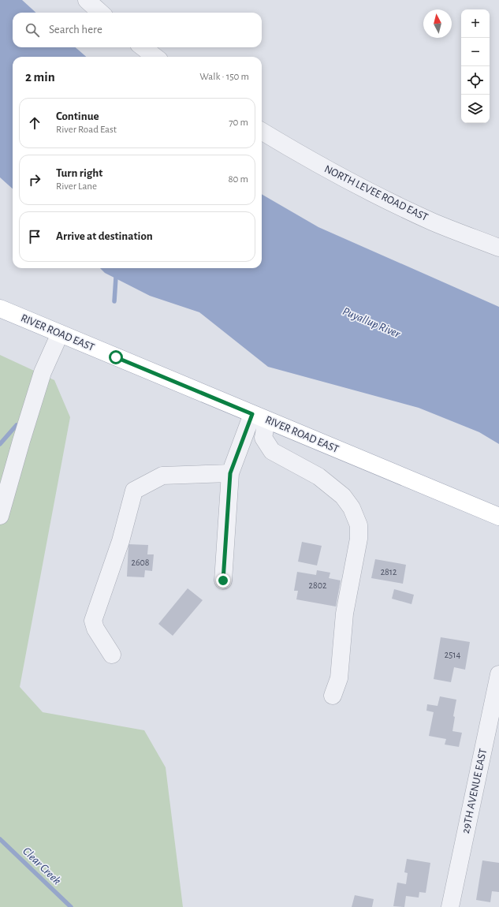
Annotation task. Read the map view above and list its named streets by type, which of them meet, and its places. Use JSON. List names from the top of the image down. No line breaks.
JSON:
{"streets":{"main road":["RIVER ROAD EAST"],"street":["NORTH LEVEE ROAD EAST","29TH AVENUE EAST"]},"water":["Puyallup River","Clear Creek"],"house_numbers":["2608","2812","2802","2514"],"north":"top","page":{"map_buttons":["+","−"],"search":"Search here","heading":["2 min","Walk · 150 m"],"list":[["Continue","River Road East","70 m"],["Turn right","River Lane","80 m"],"Arrive at destination"]}}
